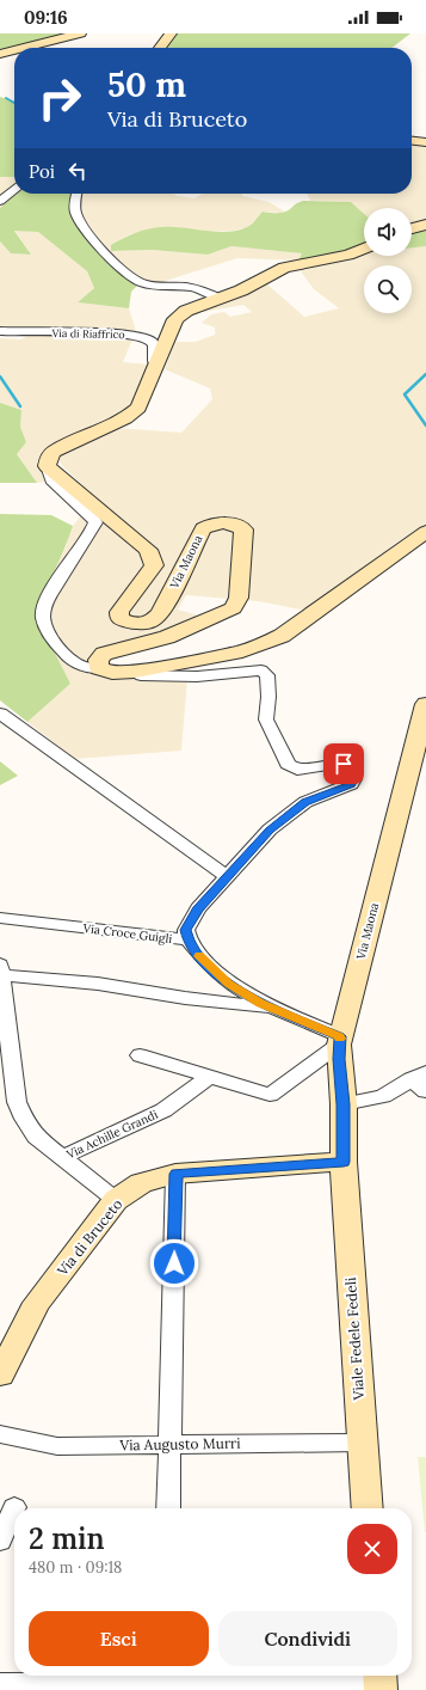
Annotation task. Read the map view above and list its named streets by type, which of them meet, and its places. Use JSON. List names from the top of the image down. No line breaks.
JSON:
{"streets":{"main road":["Via Maona","Via di Bruceto","Viale Fedele Fedeli"],"street":["Via di Riaffrico","Via Croce Guigli","Via Achille Grandi","Via Augusto Murri"]},"crossings":[["Via Maona","Via Croce Guigli"],["Via Maona","Via di Bruceto"],["Via Maona","Viale Fedele Fedeli"],["Via di Bruceto","Viale Fedele Fedeli"],["Viale Fedele Fedeli","Via Augusto Murri"]],"page":{"status":"09:16","turn":["50 m","Via di Bruceto"],"then":"Poi","heading":["2 min","480 m · 09:18"],"buttons":["Esci","Condividi"]}}
